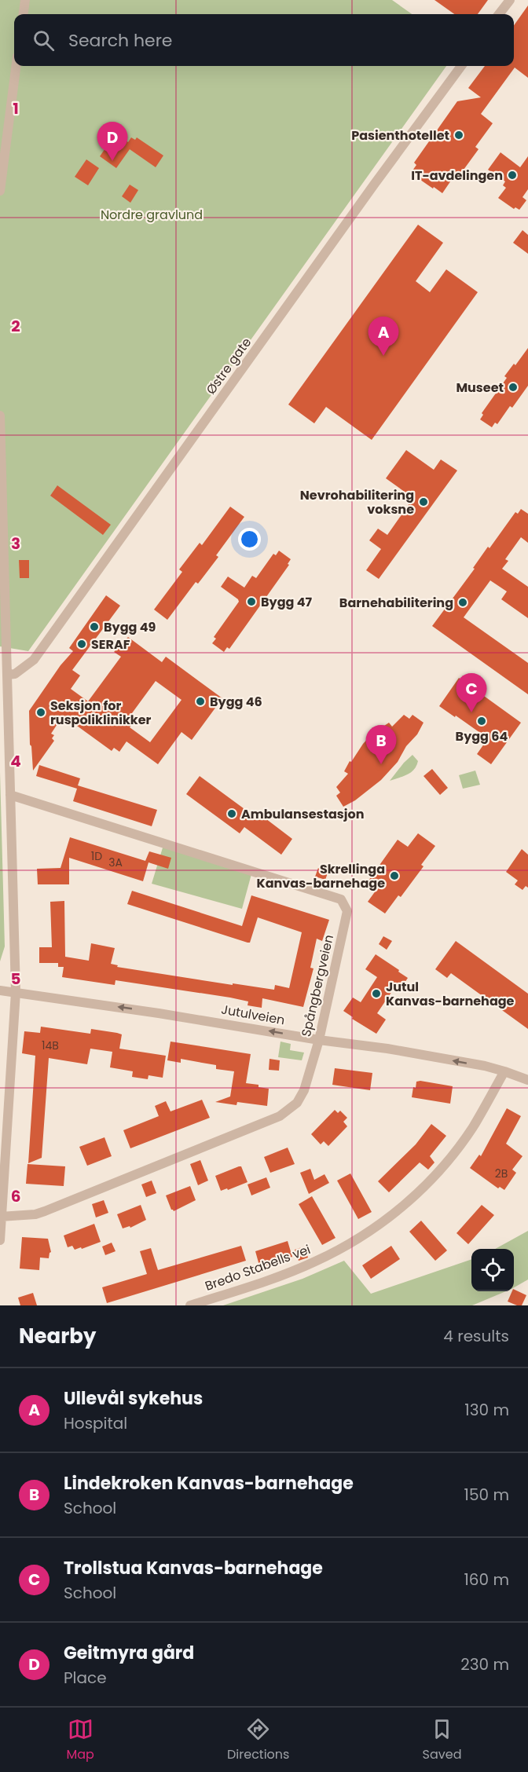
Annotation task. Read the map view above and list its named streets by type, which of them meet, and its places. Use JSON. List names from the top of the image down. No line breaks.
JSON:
{"streets":{"street":["Østre gate","Spångbergveien","Jutulveien","Bredo Stabells vei"]},"crossings":[["Spångbergveien","Jutulveien"],["Jutulveien","Bredo Stabells vei"]],"one_way":["Jutulveien"],"parks":["Nordre gravlund"],"places":["Pasienthotellet","IT-avdelingen","Museet","Nevrohabilitering voksne","Bygg 47","Barnehabilitering","Bygg 49","SERAF","Bygg 46","Seksjon for ruspoliklinikker","Bygg 64","Ambulansestasjon","Skrellinga Kanvas-barnehage","Jutul Kanvas-barnehage"],"house_numbers":["1D","3A","14B","2B"],"page":{"search":"Search here","pins":["D","A","C","B"],"heading":["Nearby","4 results"],"list":[{"mark":"A","name":"Ullevål sykehus","note":"Hospital","value":"130 m"},{"mark":"B","name":"Lindekroken Kanvas-barnehage","note":"School","value":"150 m"},{"mark":"C","name":"Trollstua Kanvas-barnehage","note":"School","value":"160 m"},{"mark":"D","name":"Geitmyra gård","note":"Place","value":"230 m"}],"nav":["Map","Directions","Saved"]},"grid":{"rows":["1","2","3","4","5","6"]}}
